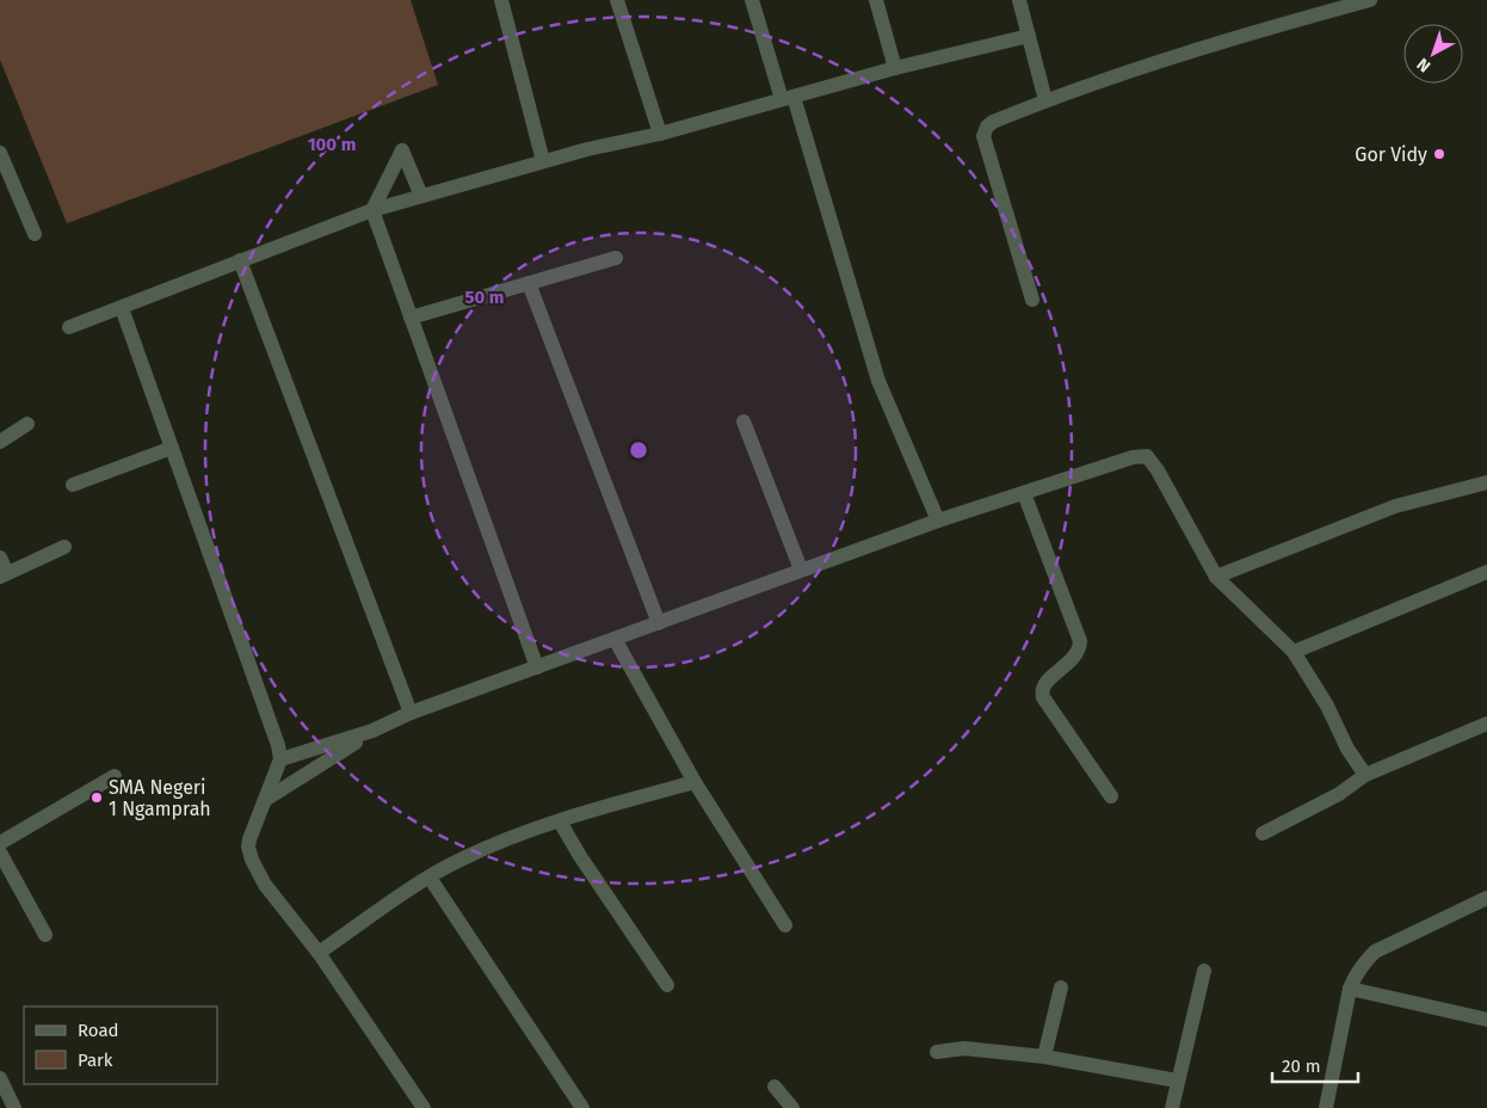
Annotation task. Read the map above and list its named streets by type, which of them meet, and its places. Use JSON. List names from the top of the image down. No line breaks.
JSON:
{"places":["Gor Vidy","SMA Negeri 1 Ngamprah"],"legend":["Road","Park"],"scale_bar":"20 m","north":"bottom left","rings":["100 m","50 m"]}
